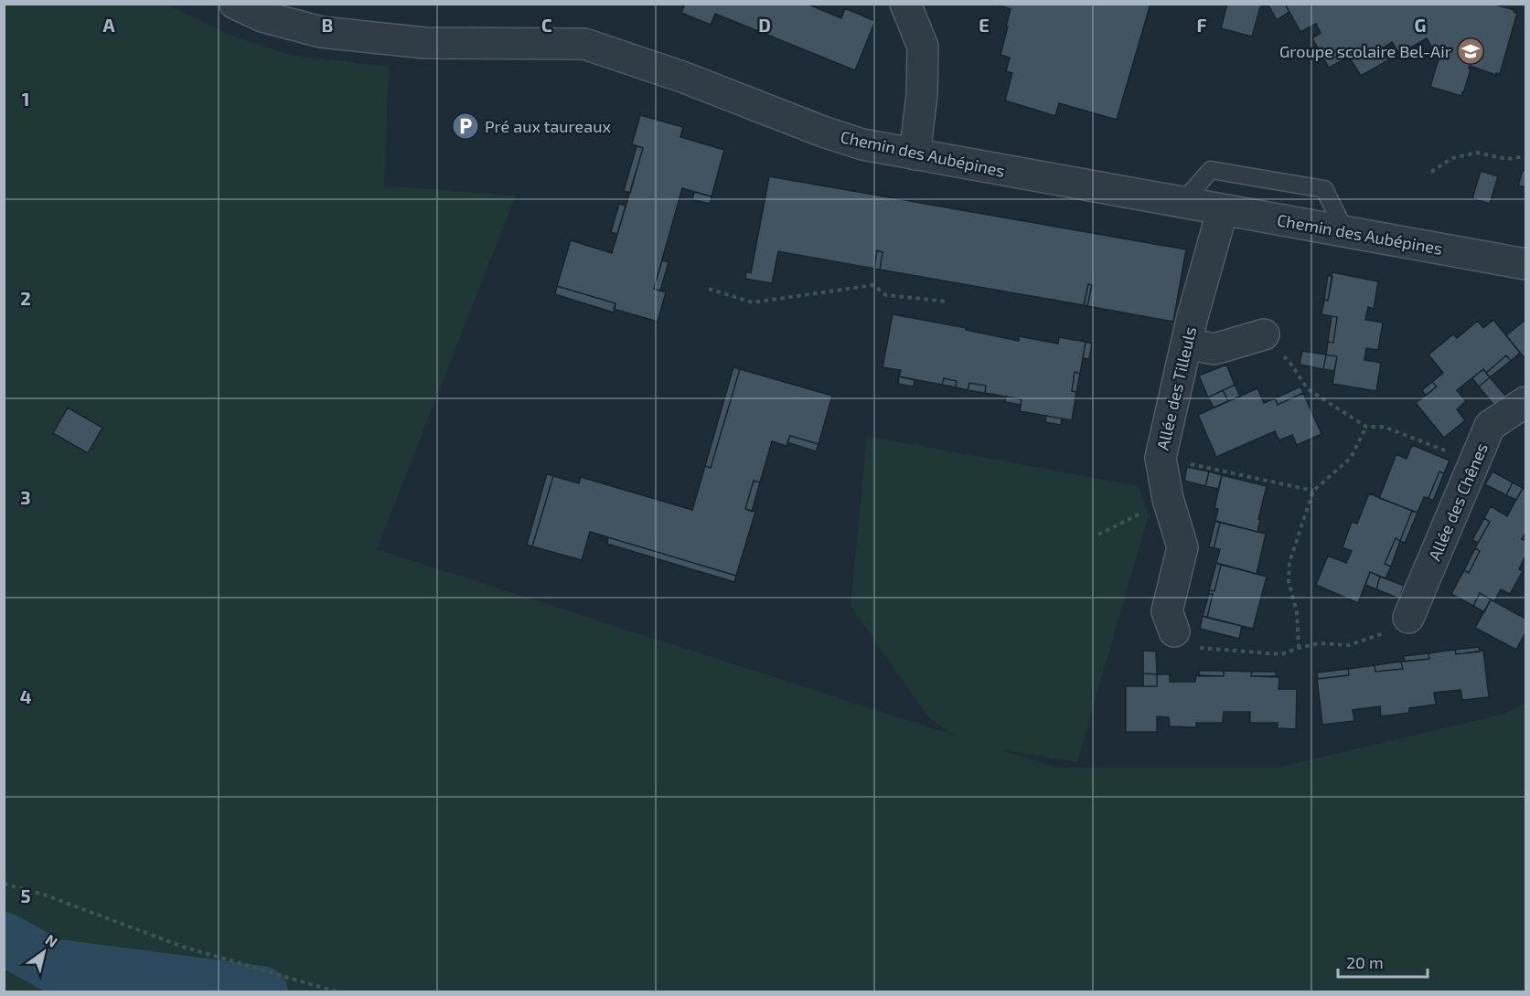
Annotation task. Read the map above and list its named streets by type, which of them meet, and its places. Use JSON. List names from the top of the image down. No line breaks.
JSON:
{"streets":{"street":["Chemin des Aubépines","Allée des Tilleuls","Allée des Chênes"]},"crossings":[["Chemin des Aubépines","Allée des Tilleuls"]],"places":{"school or university":["Groupe scolaire Bel-Air"],"parking":["Pré aux taureaux"]},"scale_bar":"20 m","north":"top right","grid":{"columns":["A","B","C","D","E","F","G"],"rows":["1","2","3","4","5"]}}
